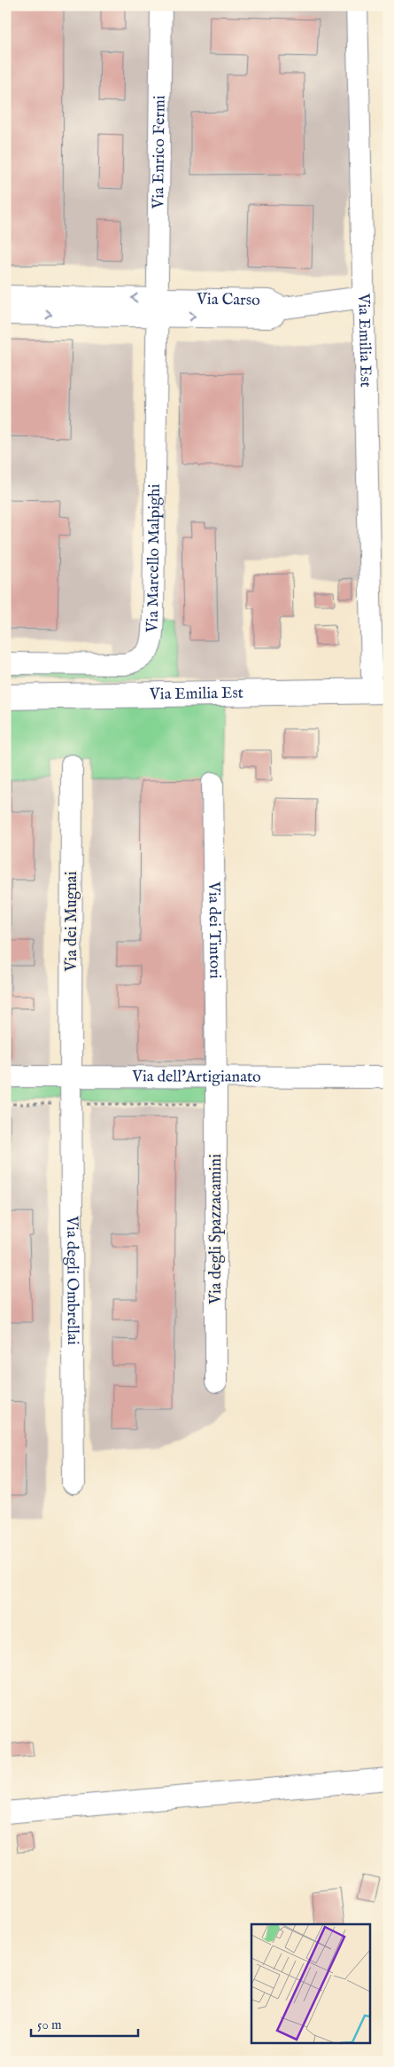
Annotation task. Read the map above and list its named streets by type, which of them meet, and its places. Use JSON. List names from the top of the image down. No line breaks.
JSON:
{"streets":{"main road":["Via Emilia Est"],"street":["Via Enrico Fermi","Via Carso","Via Marcello Malpighi","Via dei Mugnai","Via dei Tintori","Via dell'Artigianato","Via degli Spazzacamini","Via degli Ombrellai"]},"crossings":[["Via Enrico Fermi","Via Carso"],["Via Enrico Fermi","Via Marcello Malpighi"],["Via Carso","Via Emilia Est"],["Via Carso","Via Marcello Malpighi"],["Via dei Mugnai","Via dell'Artigianato"],["Via dei Mugnai","Via degli Ombrellai"],["Via dei Tintori","Via dell'Artigianato"],["Via dei Tintori","Via degli Spazzacamini"],["Via dell'Artigianato","Via degli Spazzacamini"],["Via dell'Artigianato","Via degli Ombrellai"]],"scale_bar":"50 m"}
